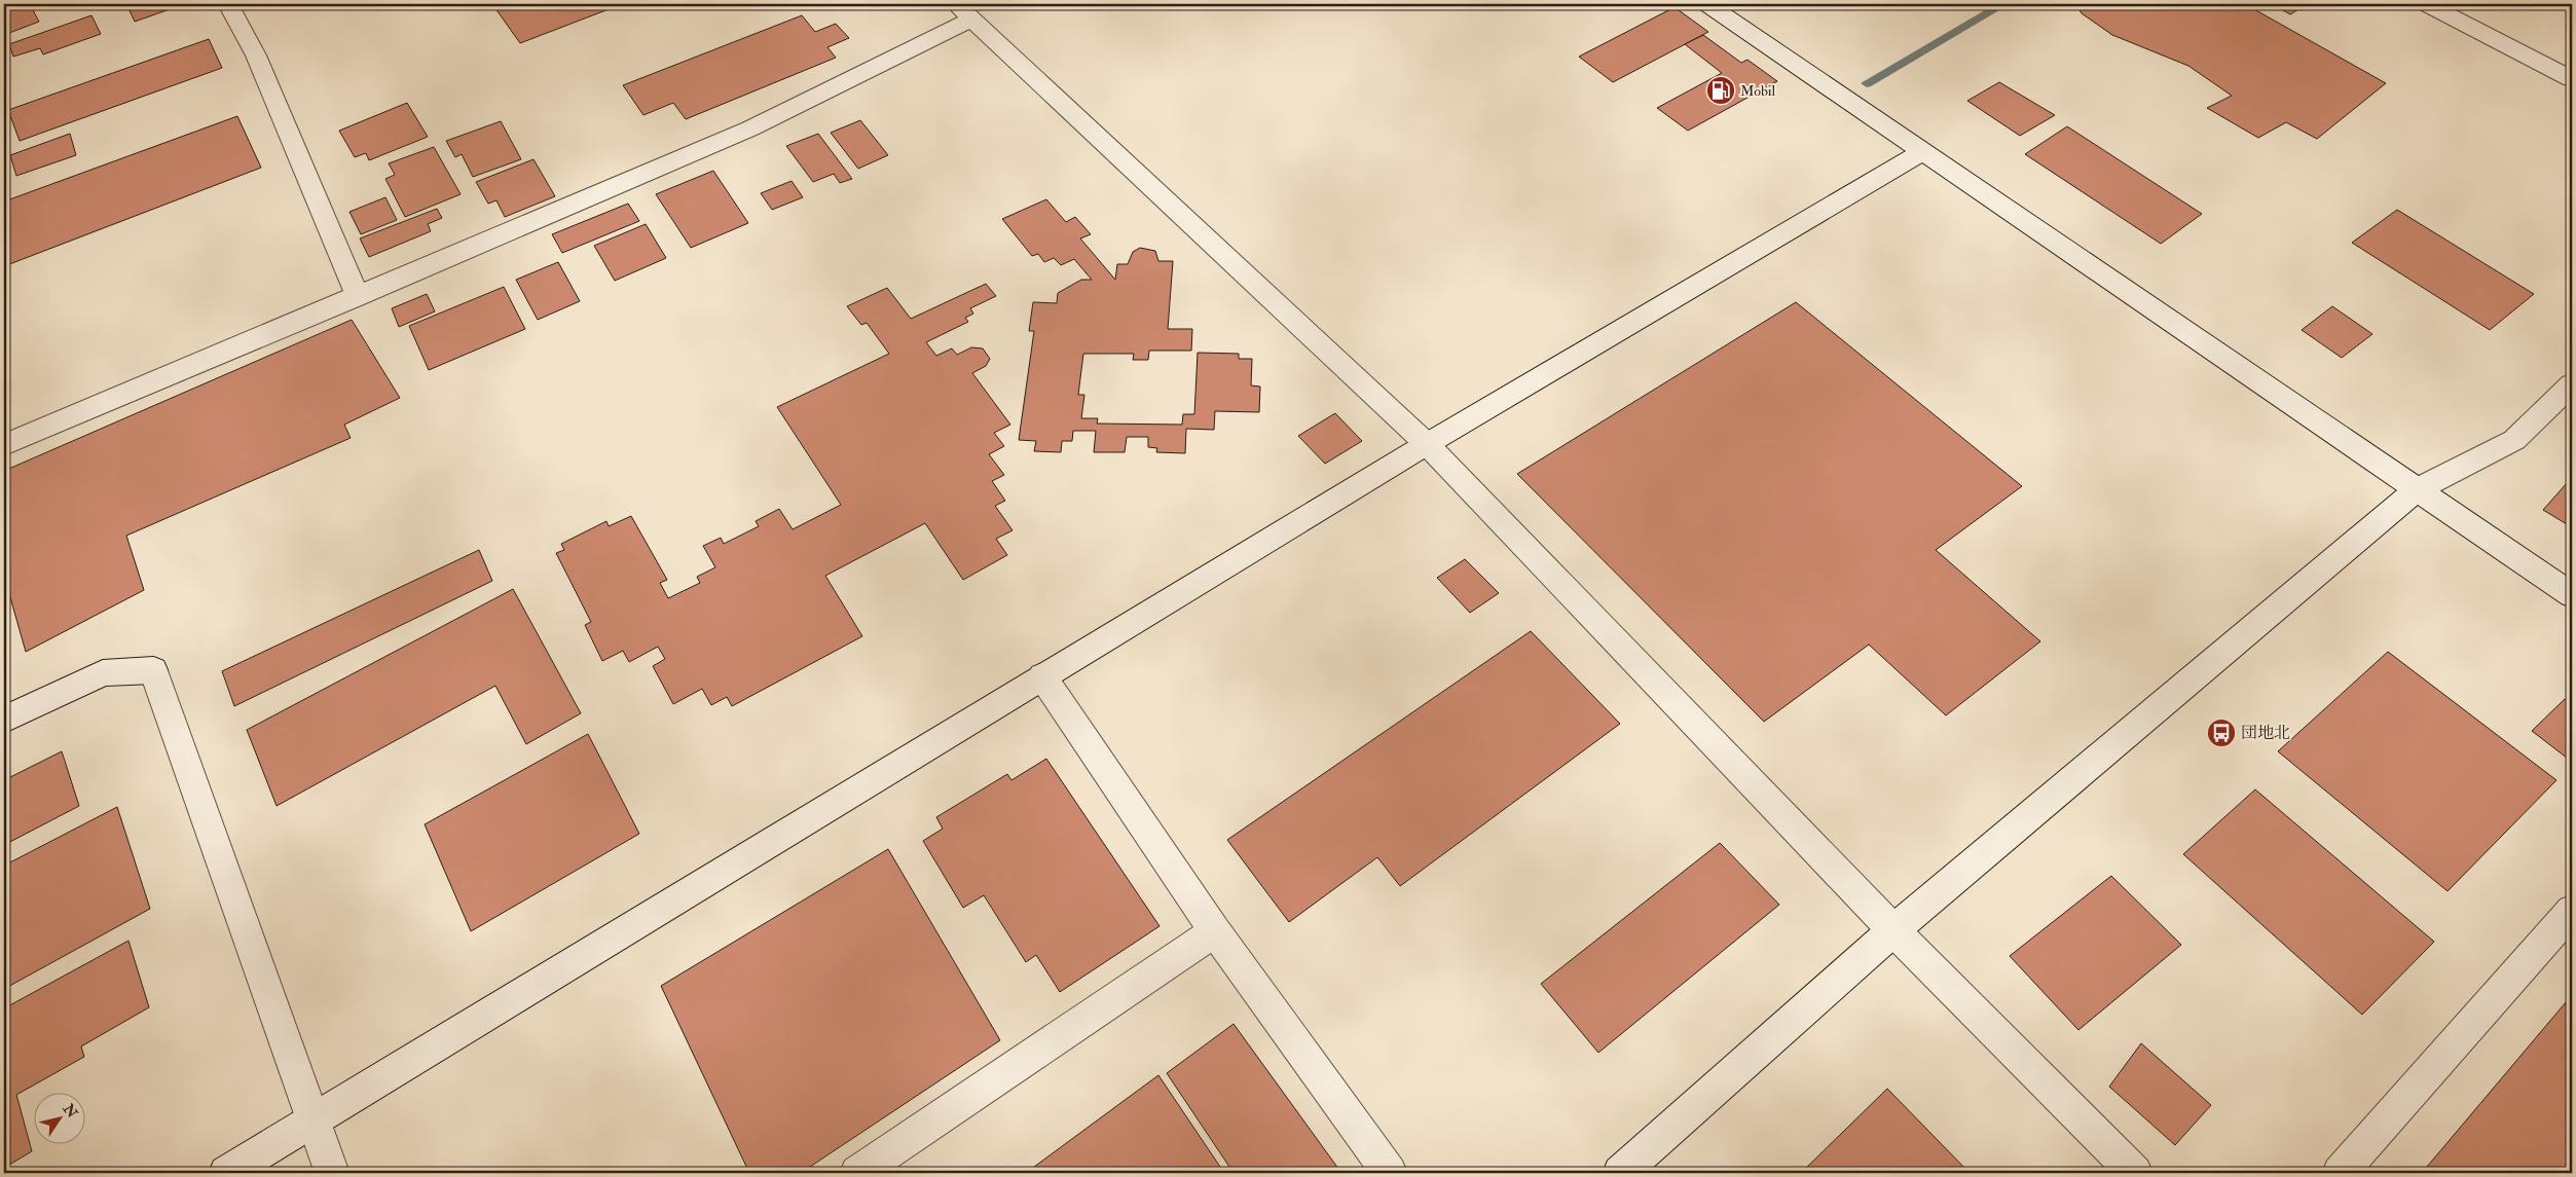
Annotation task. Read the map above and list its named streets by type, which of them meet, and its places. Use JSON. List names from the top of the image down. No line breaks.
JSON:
{"places":{"fuel station":["Mobil"],"bus stop":["団地北"]},"north":"top right"}
